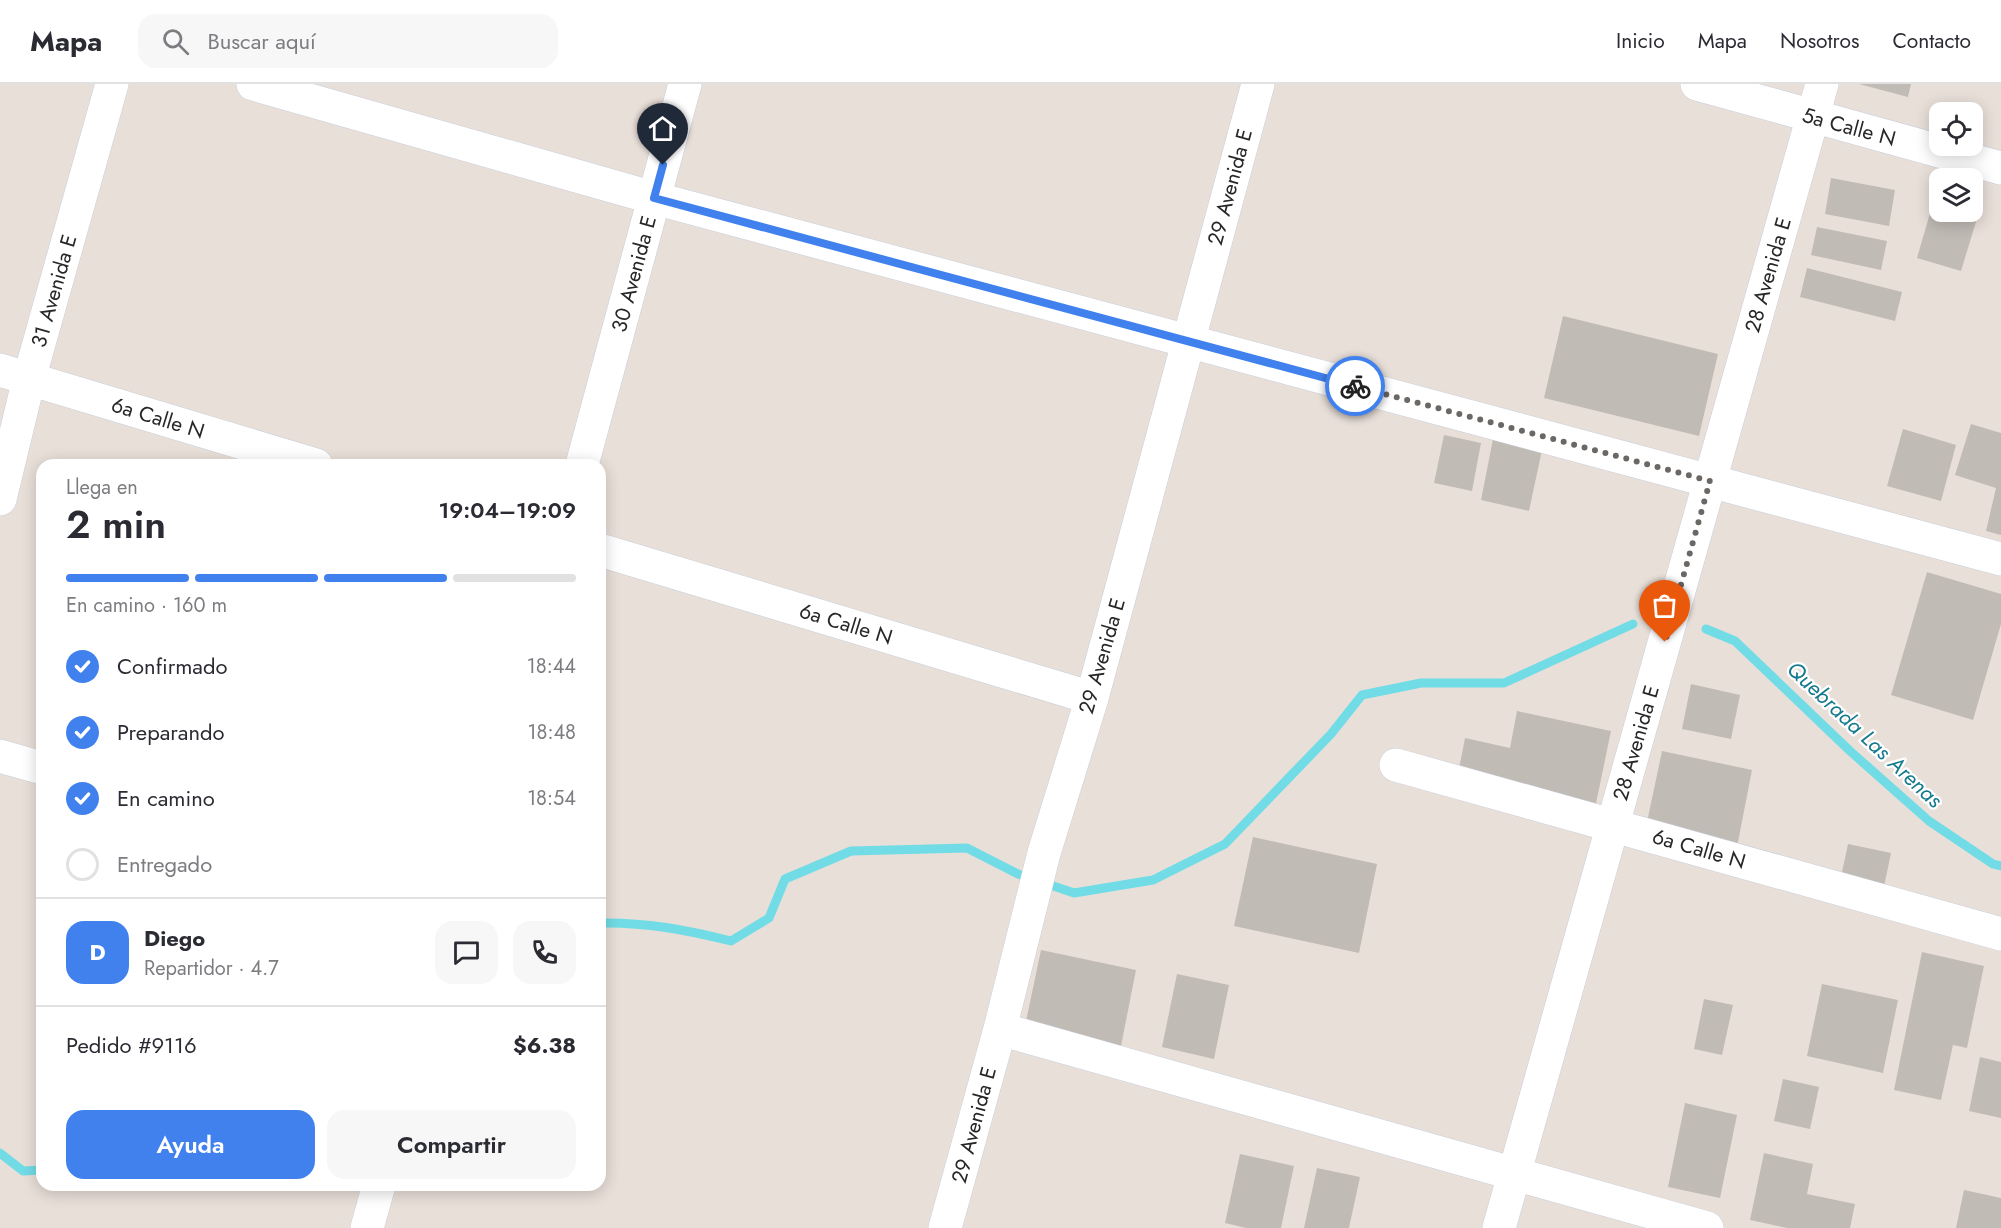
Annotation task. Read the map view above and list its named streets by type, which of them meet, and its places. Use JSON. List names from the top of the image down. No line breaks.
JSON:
{"streets":{"street":["5a Calle N","29 Avenida E","30 Avenida E","28 Avenida E","31 Avenida E","6a Calle N"]},"crossings":[["5a Calle N","28 Avenida E"],["29 Avenida E","6a Calle N"],["28 Avenida E","6a Calle N"],["31 Avenida E","6a Calle N"]],"water":["Quebrada Las Arenas"],"page":{"header":"Mapa","search":"Buscar aquí","nav":["Inicio","Mapa","Nosotros","Contacto"],"heading":["2 min","Llega en","19:04–19:09"],"panel":["Diego","Repartidor · 4.7","Pedido #9116","$6.38"],"bar":"En camino · 160 m","list":[["Confirmado","18:44"],["Preparando","18:48"],["En camino","18:54"],"Entregado"],"round":"D","buttons":["Ayuda","Compartir"]}}
